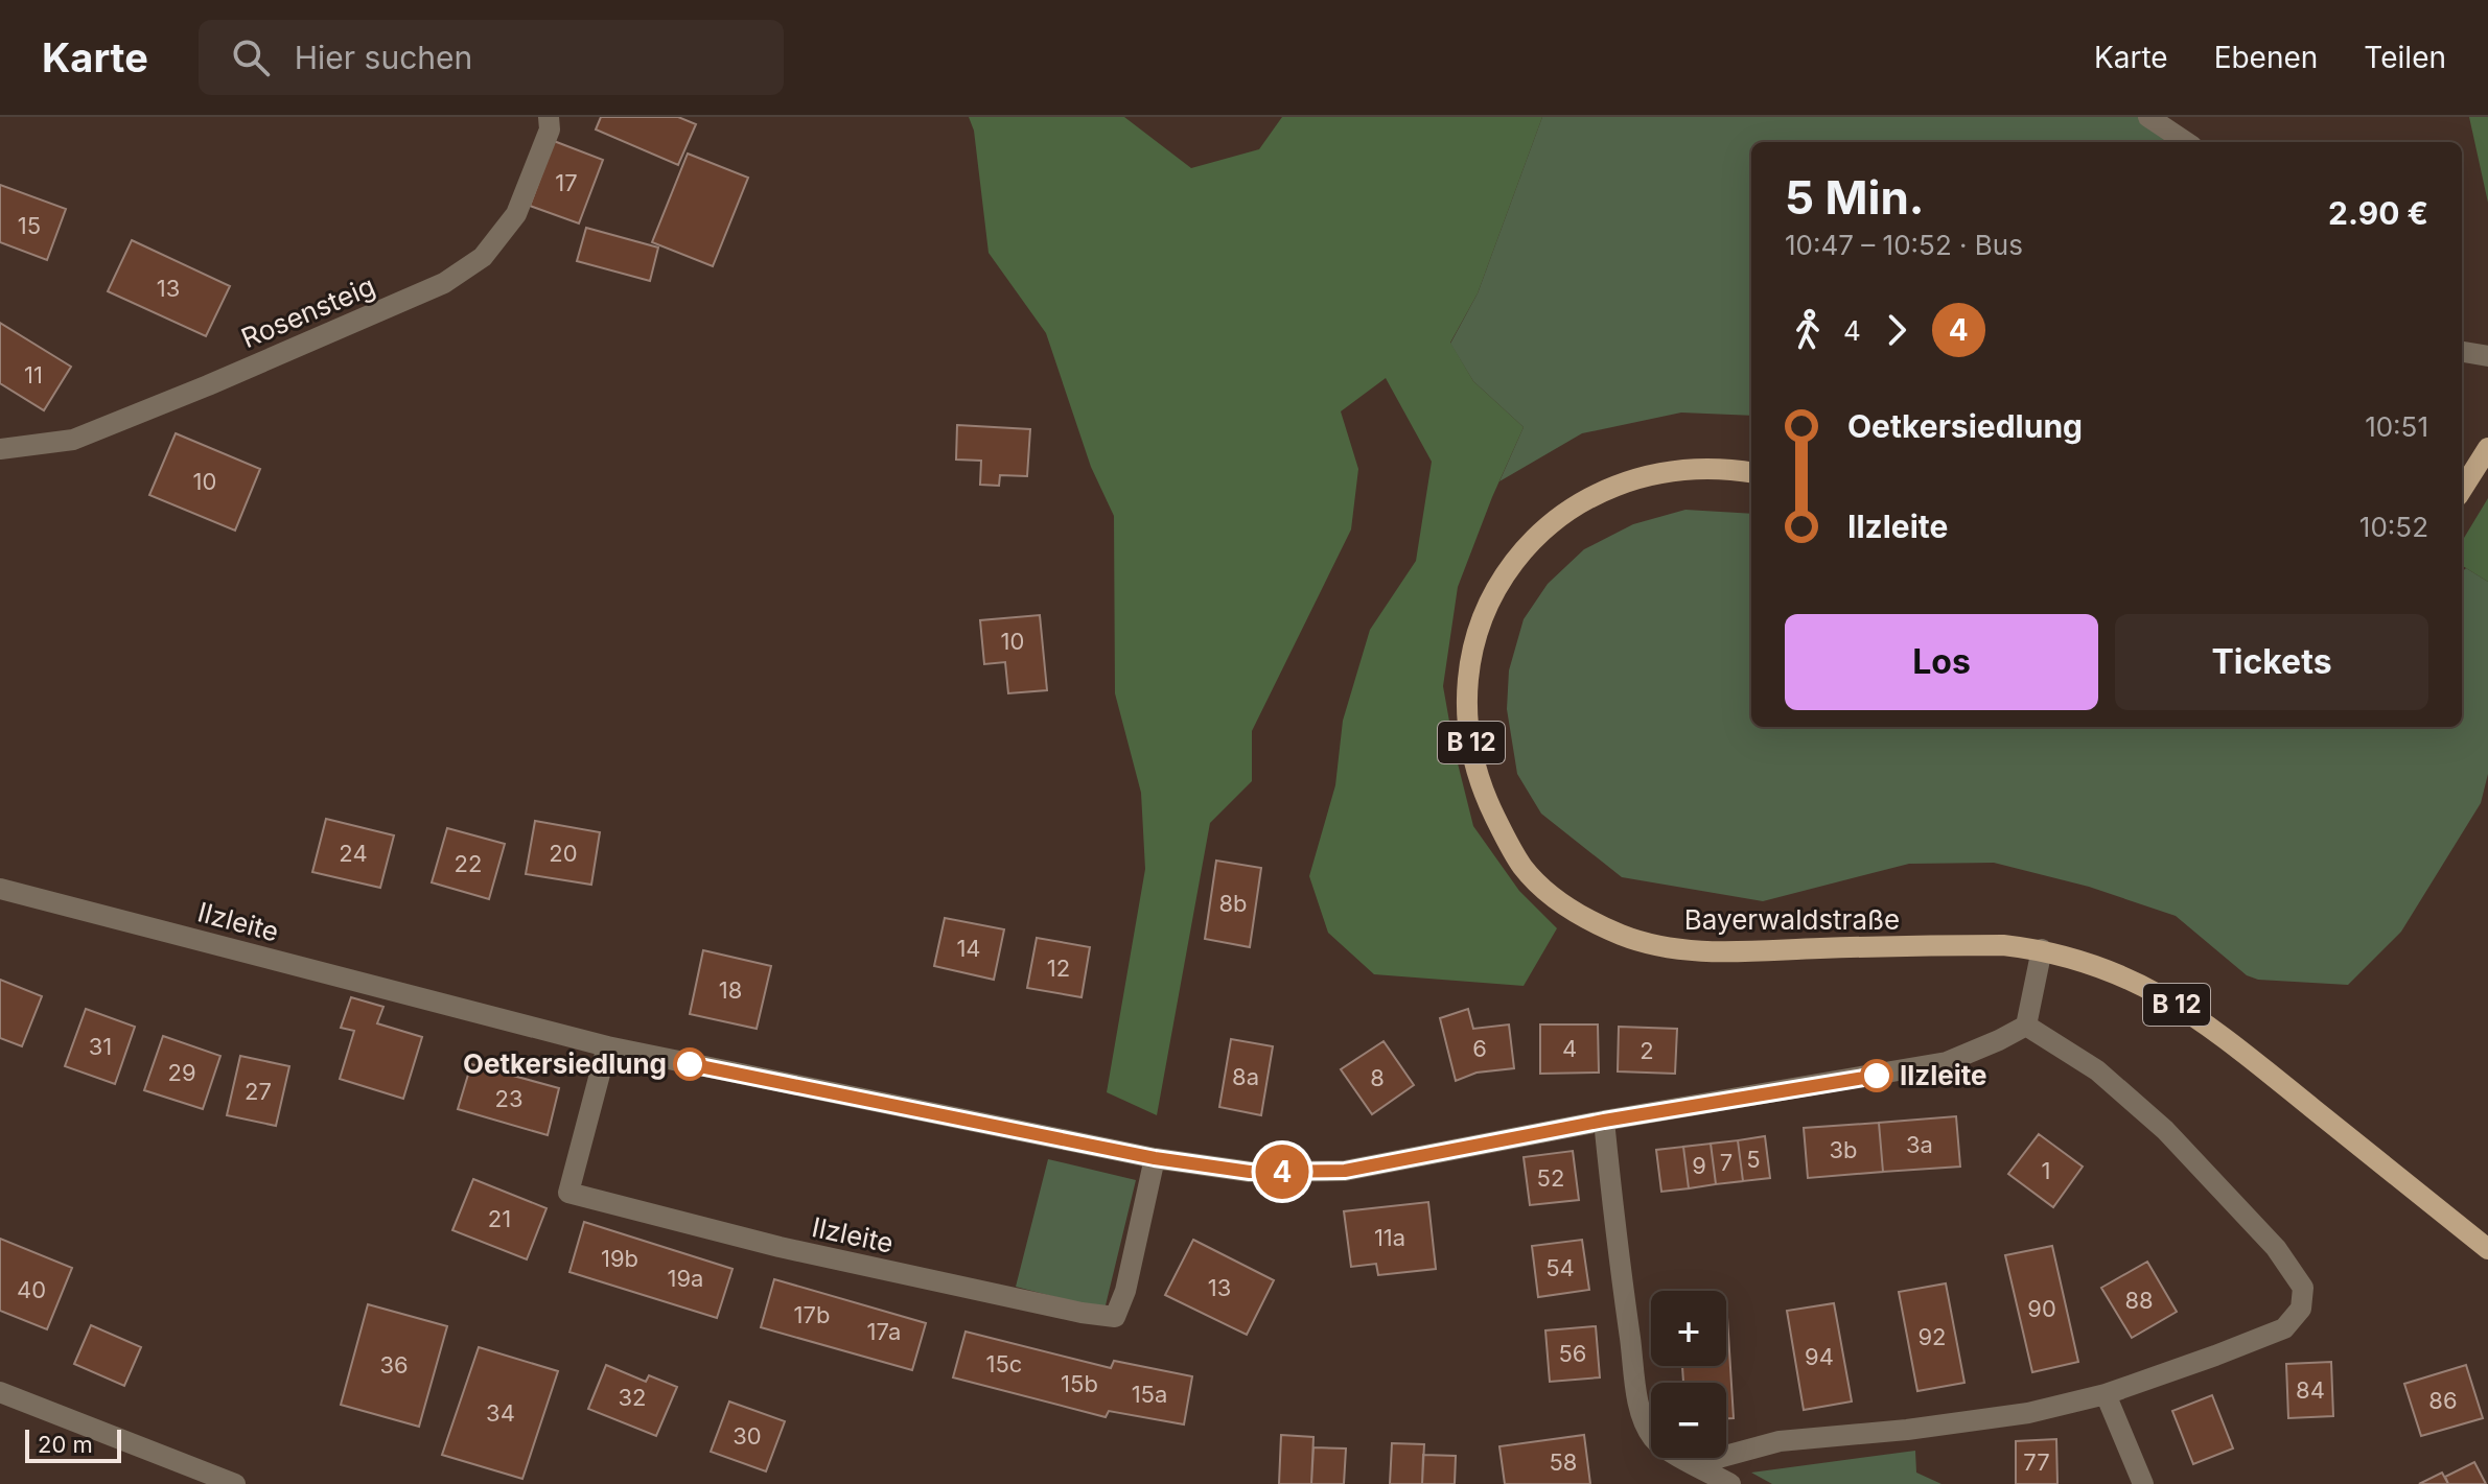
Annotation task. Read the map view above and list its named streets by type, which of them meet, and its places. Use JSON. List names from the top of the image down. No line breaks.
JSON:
{"streets":{"main road":["B 12","Bayerwaldstraße"],"street":["Rosensteig","Ilzleite"]},"places":["Oetkersiedlung","Ilzleite"],"lines":["bus line 4"],"house_numbers":["17","15","13","11","10","10","24","20","22","8b","14","12","18","31","6","4","2","29","8a","8","27","23","3a","3b","5","7","9","1","52","21","11a","19b","54","19a","13","40","88","90","17b","17a","92","56","94","15c","36","15b","84","15a","32","86","34","30","58","77"],"scale_bar":"20 m","page":{"header":"Karte","search":"Hier suchen","nav":["Karte","Ebenen","Teilen"],"on_map":"4","heading":["5 Min.","10:47 – 10:52 · Bus","2.90 €"],"legs":["4","4"],"list":[{"name":"Oetkersiedlung","value":"10:51"},{"name":"Ilzleite","value":"10:52"}],"buttons":["Los","Tickets"],"map_buttons":["+","−"],"scale":"20 m"}}
